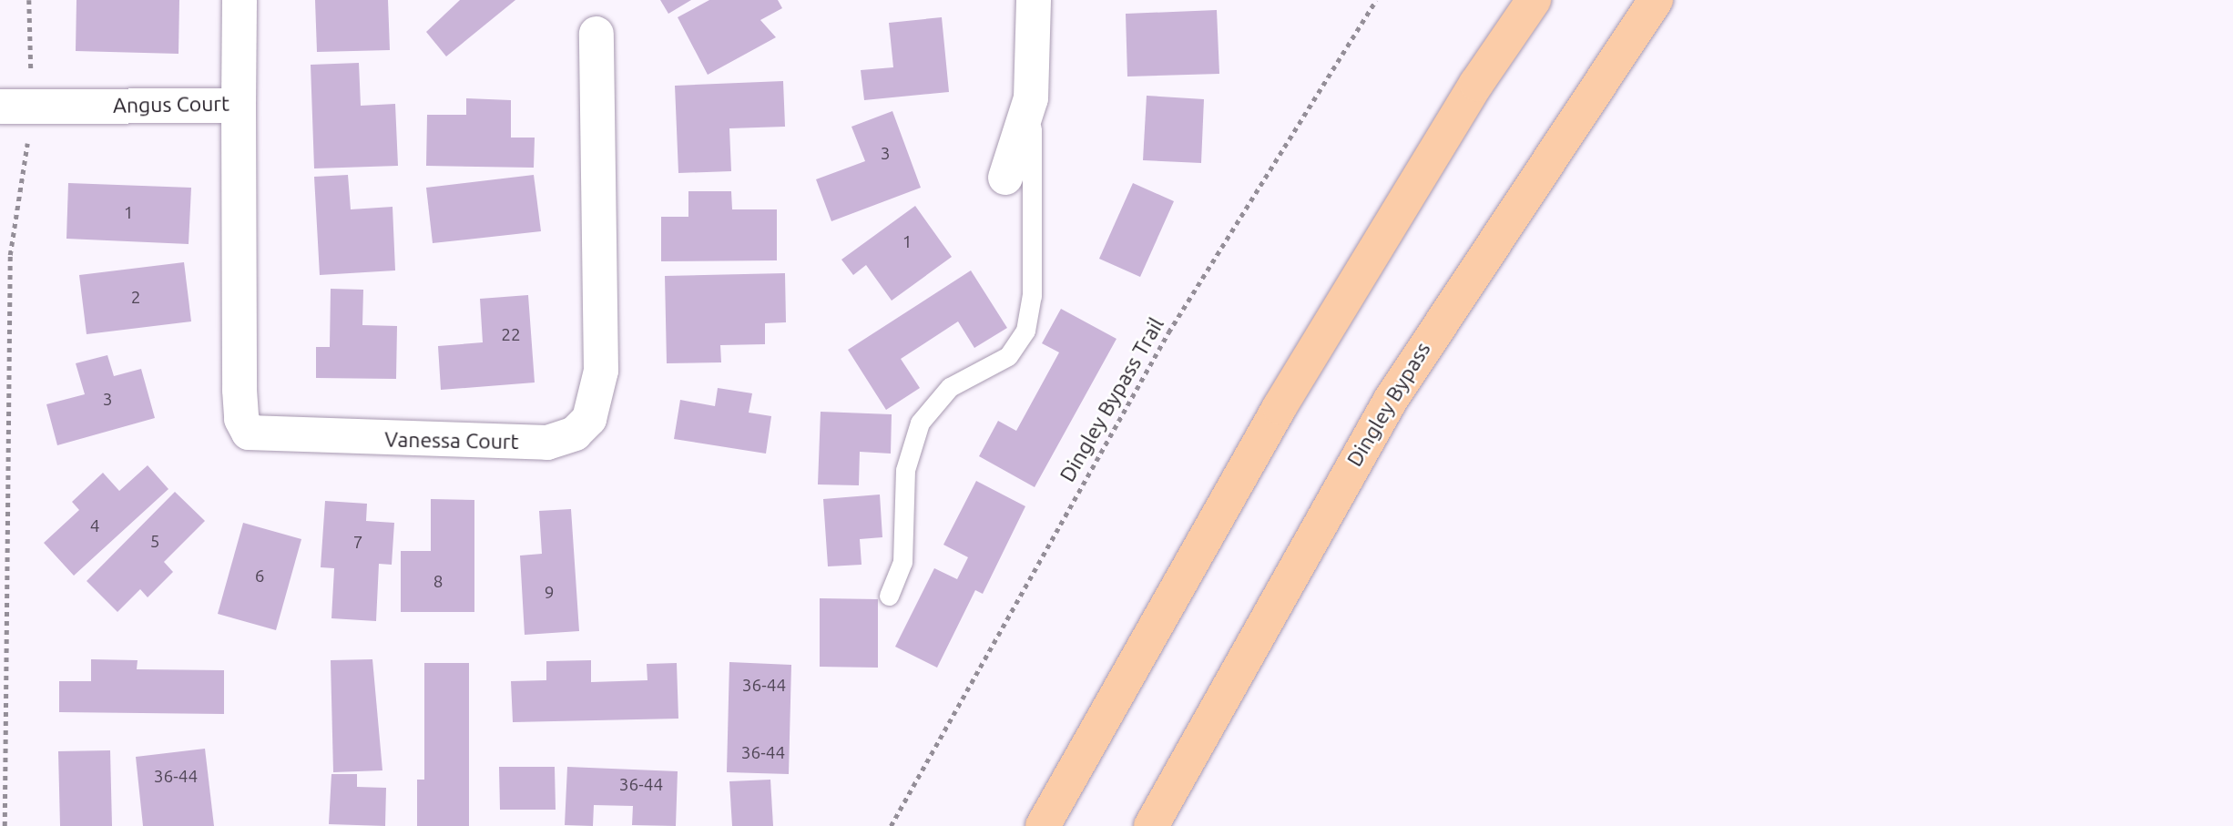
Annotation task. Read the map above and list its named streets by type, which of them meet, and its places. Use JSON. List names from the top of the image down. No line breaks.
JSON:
{"streets":{"highway":["Dingley Bypass"],"street":["Angus Court","Vanessa Court"],"path":["Dingley Bypass Trail"]},"crossings":[["Angus Court","Vanessa Court"]],"house_numbers":["3","1","1","2","22","3","4","5","7","6","8","9","36-44","36-44","36-44","36-44"]}
